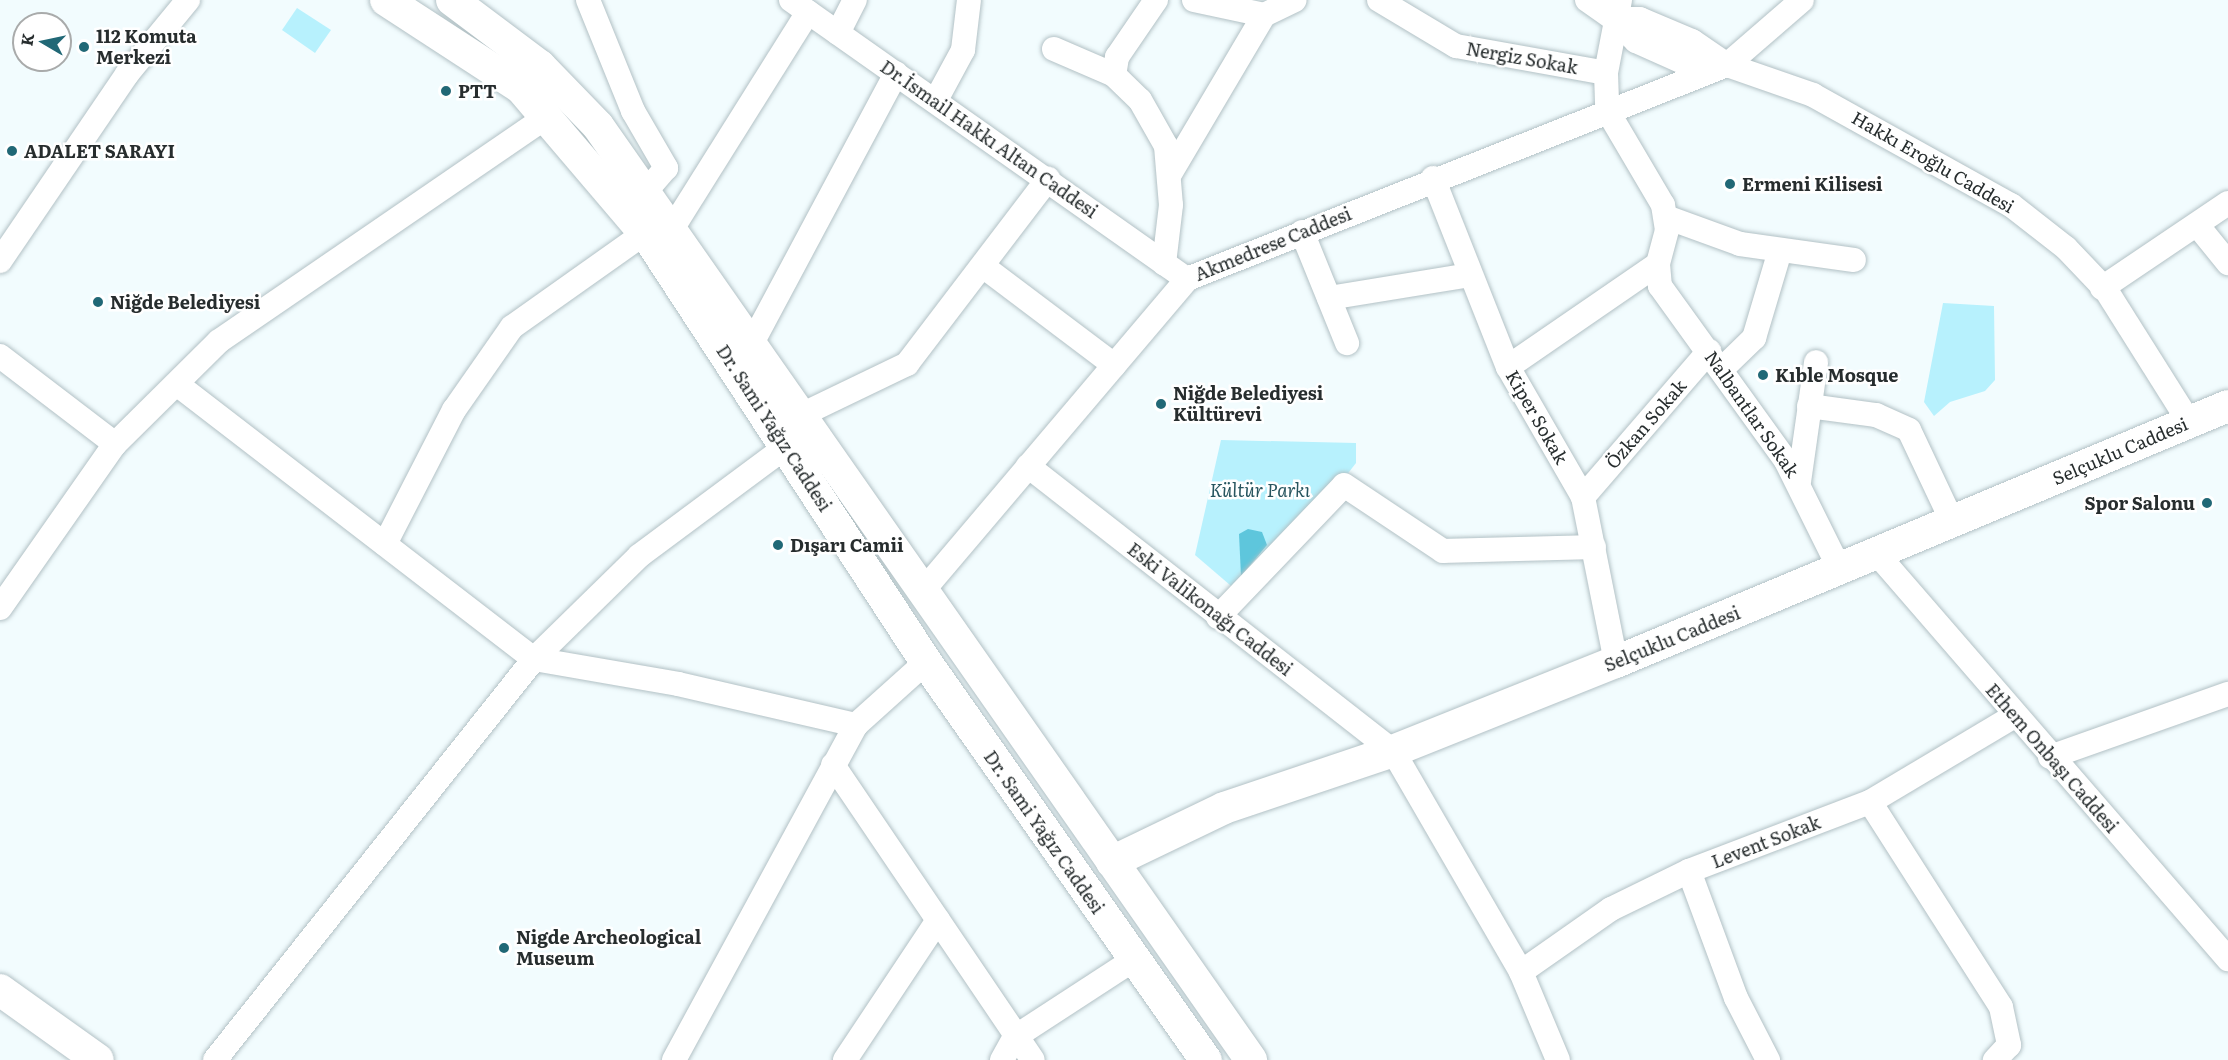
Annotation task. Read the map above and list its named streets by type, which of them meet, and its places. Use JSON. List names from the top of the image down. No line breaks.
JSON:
{"streets":{"main road":["Dr. Sami Yağız Caddesi","Selçuklu Caddesi"],"street":["Nergiz Sokak","Dr.İsmail Hakkı Altan Caddesi","Hakkı Eroğlu Caddesi","Akmedrese Caddesi","Nalbantlar Sokak","Kiper Sokak","Özkan Sokak","Eski Valikonağı Caddesi","Ethem Onbaşı Caddesi","Levent Sokak"]},"crossings":[["Dr.İsmail Hakkı Altan Caddesi","Akmedrese Caddesi"],["Hakkı Eroğlu Caddesi","Akmedrese Caddesi"],["Hakkı Eroğlu Caddesi","Selçuklu Caddesi"],["Akmedrese Caddesi","Kiper Sokak"],["Akmedrese Caddesi","Dr. Sami Yağız Caddesi"],["Akmedrese Caddesi","Eski Valikonağı Caddesi"],["Nalbantlar Sokak","Özkan Sokak"],["Nalbantlar Sokak","Selçuklu Caddesi"],["Kiper Sokak","Özkan Sokak"],["Kiper Sokak","Selçuklu Caddesi"],["Dr. Sami Yağız Caddesi","Selçuklu Caddesi"],["Selçuklu Caddesi","Eski Valikonağı Caddesi"],["Selçuklu Caddesi","Ethem Onbaşı Caddesi"],["Ethem Onbaşı Caddesi","Levent Sokak"]],"parks":["Kültür Parkı"],"places":["112 Komuta Merkezi","PTT","ADALET SARAYI","Ermeni Kilisesi","Niğde Belediyesi","Kıble Mosque","Niğde Belediyesi Kültürevi","Spor Salonu","Dışarı Camii","Nigde Archeological Museum"],"north":"left"}
